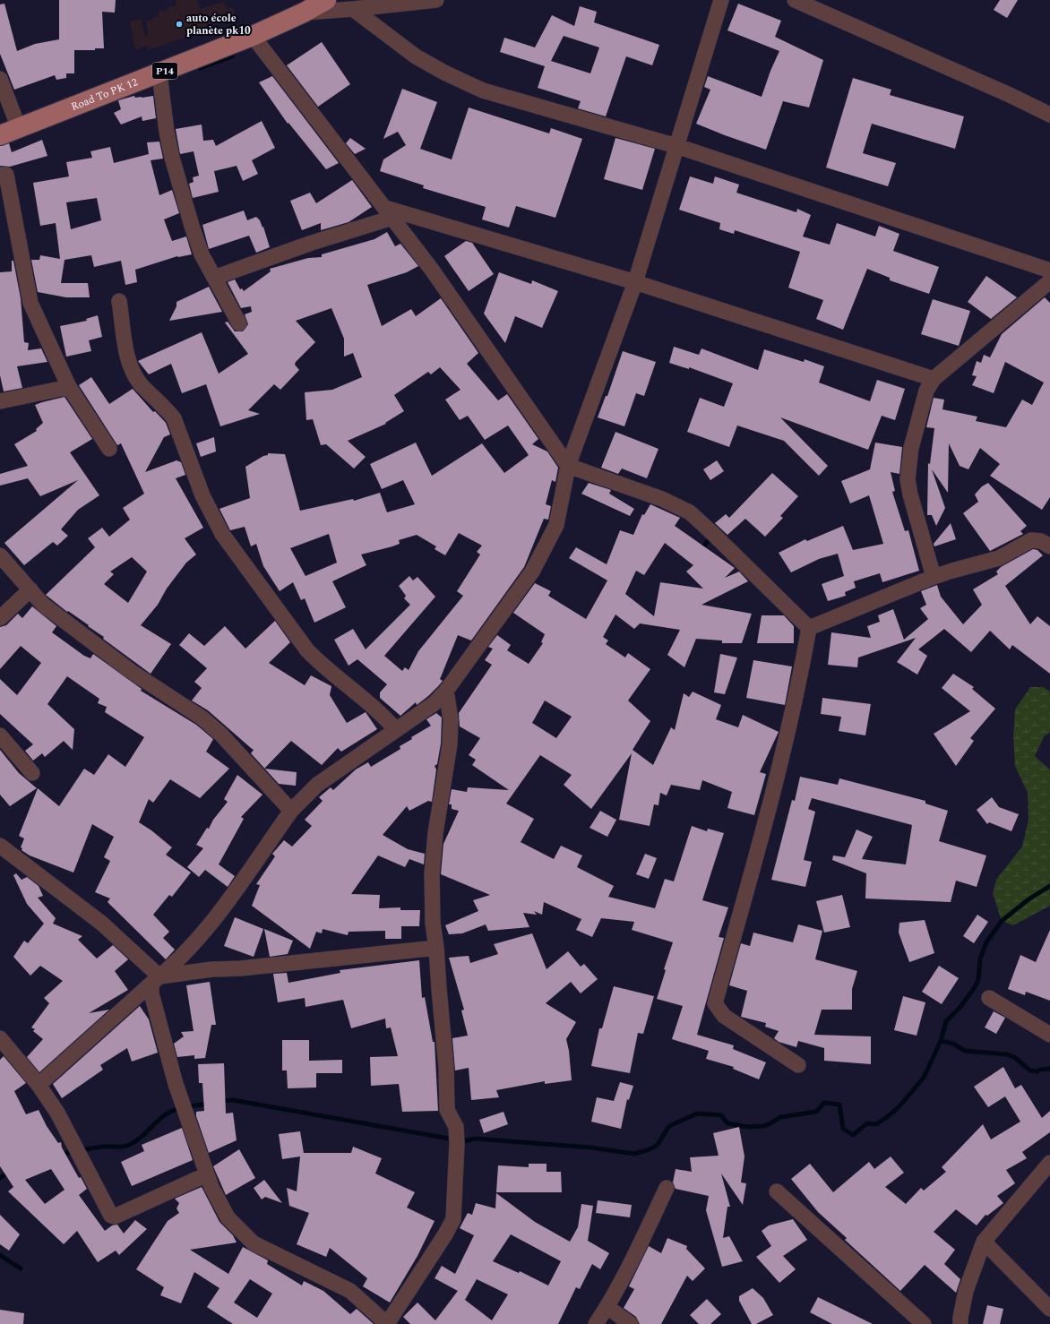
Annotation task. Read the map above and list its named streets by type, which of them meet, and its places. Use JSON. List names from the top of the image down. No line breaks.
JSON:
{"streets":{"main road":["P14","Road To PK 12"]},"places":["auto école planète pk10"]}
